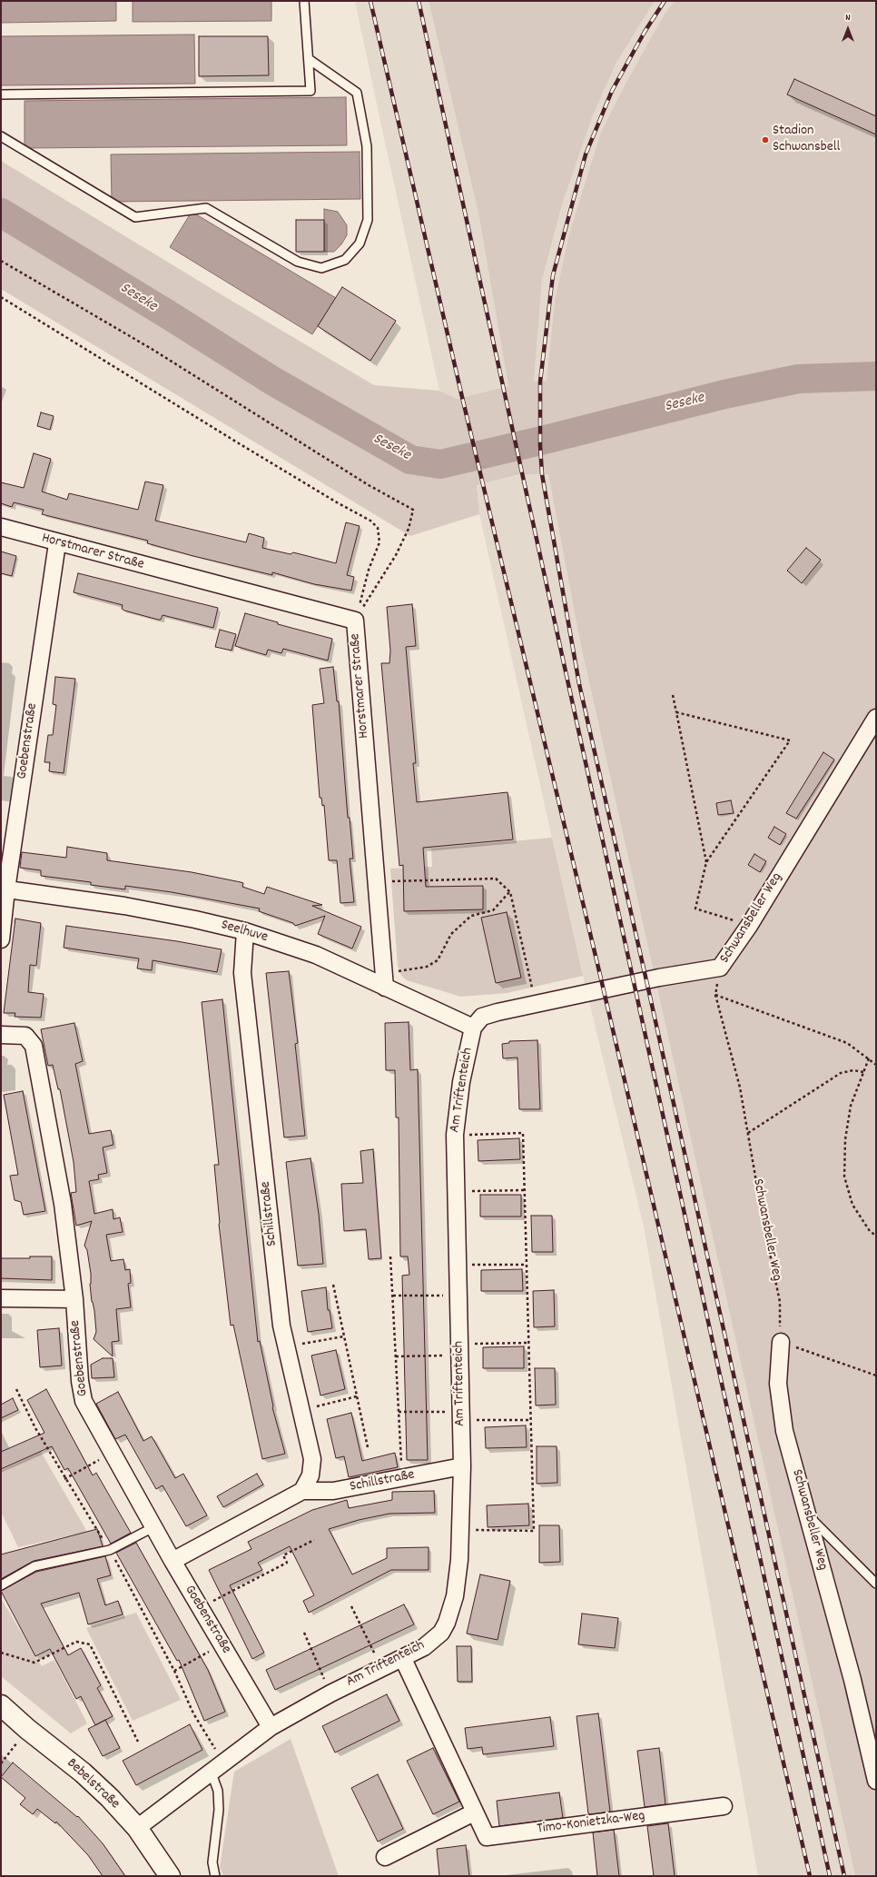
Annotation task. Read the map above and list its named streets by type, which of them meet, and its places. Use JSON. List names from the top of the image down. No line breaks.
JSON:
{"streets":{"main road":["Bebelstraße"],"street":["Horstmarer Straße","Goebenstraße","Schwansbeller Weg","Seelhuve","Am Triftenteich","Schillstraße","Timo-Konietzka-Weg"]},"crossings":[["Horstmarer Straße","Goebenstraße"],["Horstmarer Straße","Seelhuve"],["Goebenstraße","Seelhuve"],["Goebenstraße","Am Triftenteich"],["Goebenstraße","Schillstraße"],["Schwansbeller Weg","Am Triftenteich"],["Seelhuve","Am Triftenteich"],["Seelhuve","Schillstraße"],["Am Triftenteich","Schillstraße"],["Am Triftenteich","Bebelstraße"],["Am Triftenteich","Timo-Konietzka-Weg"]],"water":["Seseke"],"places":["Stadion Schwansbell"],"north":"top"}
